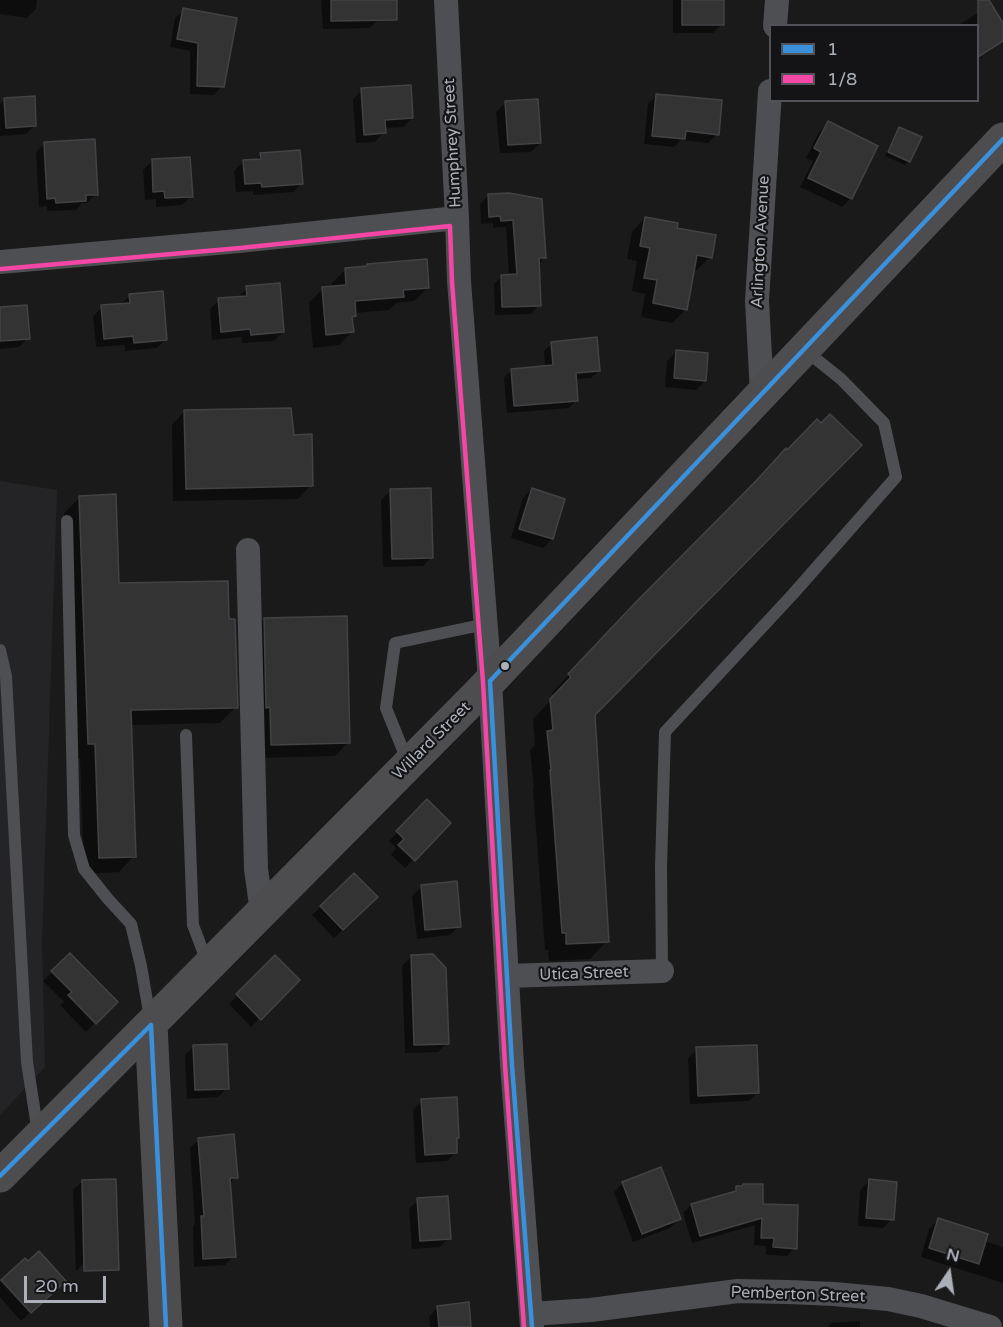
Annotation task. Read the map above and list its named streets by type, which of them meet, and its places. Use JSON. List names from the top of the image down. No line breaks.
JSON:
{"streets":{"main road":["Willard Street"],"street":["Humphrey Street","Arlington Avenue","Utica Street","Pemberton Street"]},"crossings":[["Humphrey Street","Willard Street"],["Humphrey Street","Utica Street"],["Humphrey Street","Pemberton Street"],["Arlington Avenue","Willard Street"]],"lines":["transit line 1","transit line 1/8"],"legend":["1","1/8"],"scale_bar":"20 m","north":"top"}
